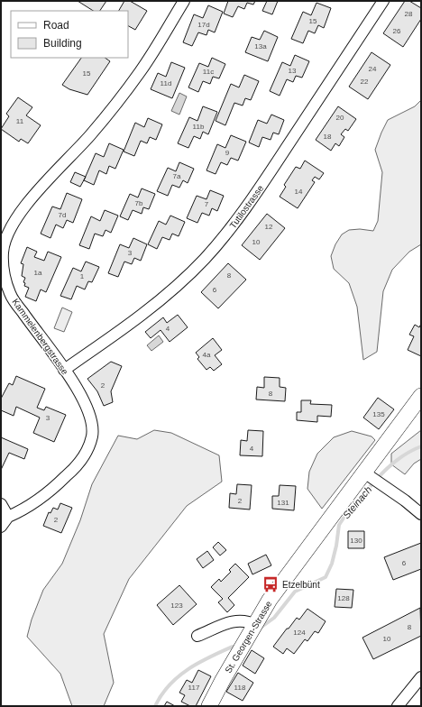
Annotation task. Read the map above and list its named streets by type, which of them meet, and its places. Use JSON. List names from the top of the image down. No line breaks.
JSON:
{"streets":{"street":["Tutilostrasse","Kammelenbergstrasse","St. Georgen-Strasse"]},"crossings":[["Tutilostrasse","Kammelenbergstrasse"]],"water":["Steinach"],"places":{"bus stop":["Etzelbünt"]},"house_numbers":["28","15","17d","26","13a","24","13","11c","15","22","11d","20","11","11b","18","9","7a","14","7b","7","7d","12","10","3","1a","8","1","6","4","4a","2","8","135","3","4","2","131","2","130","6","128","123","8","124","10","117","118"],"legend":["Road","Building"]}
